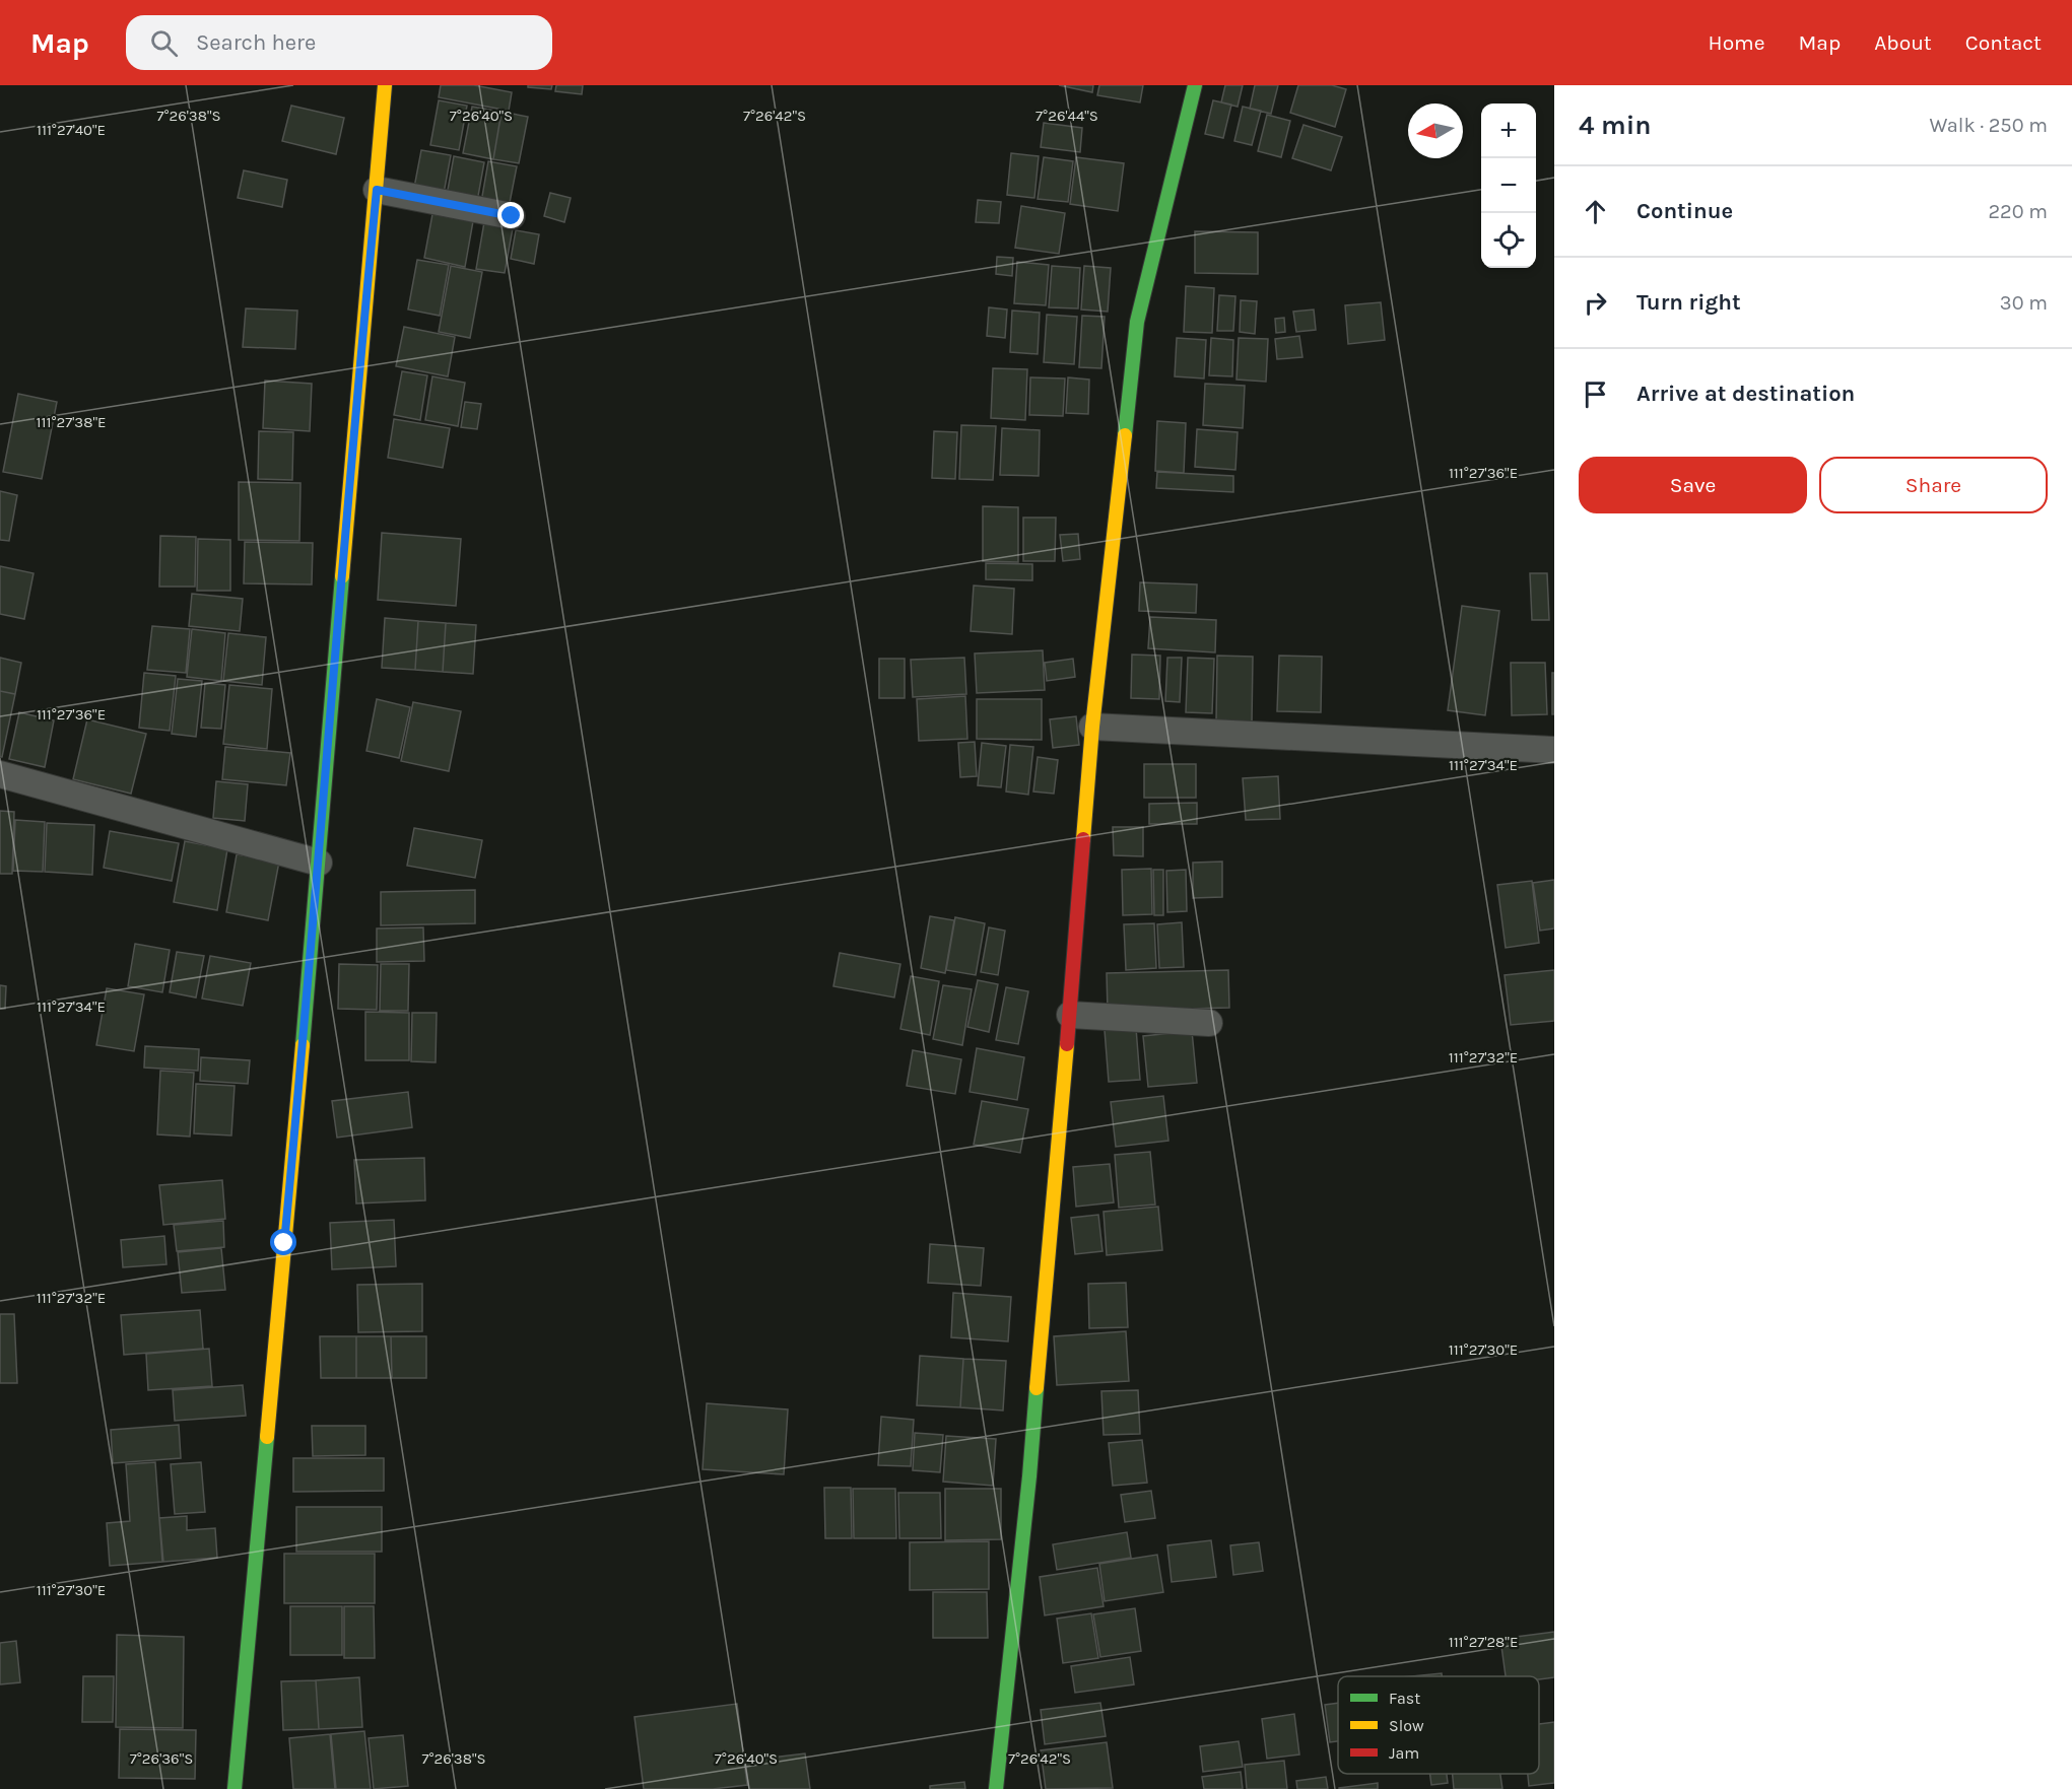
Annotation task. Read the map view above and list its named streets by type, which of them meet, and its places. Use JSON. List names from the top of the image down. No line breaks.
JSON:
{"legend":["Fast","Slow","Jam"],"north":"left","page":{"header":"Map","search":"Search here","nav":["Home","Map","About","Contact"],"heading":["4 min","Walk · 250 m"],"map_buttons":["+","−"],"list":[["Continue","220 m"],["Turn right","30 m"],"Arrive at destination"],"buttons":["Save","Share"]},"coordinates":["7°26'38\"S","7°26'40\"S","7°26'42\"S","7°26'44\"S","111°27'40\"E","111°27'38\"E","111°27'36\"E","111°27'34\"E","111°27'32\"E","111°27'30\"E","111°27'28\"E","7°26'36\"S"]}
